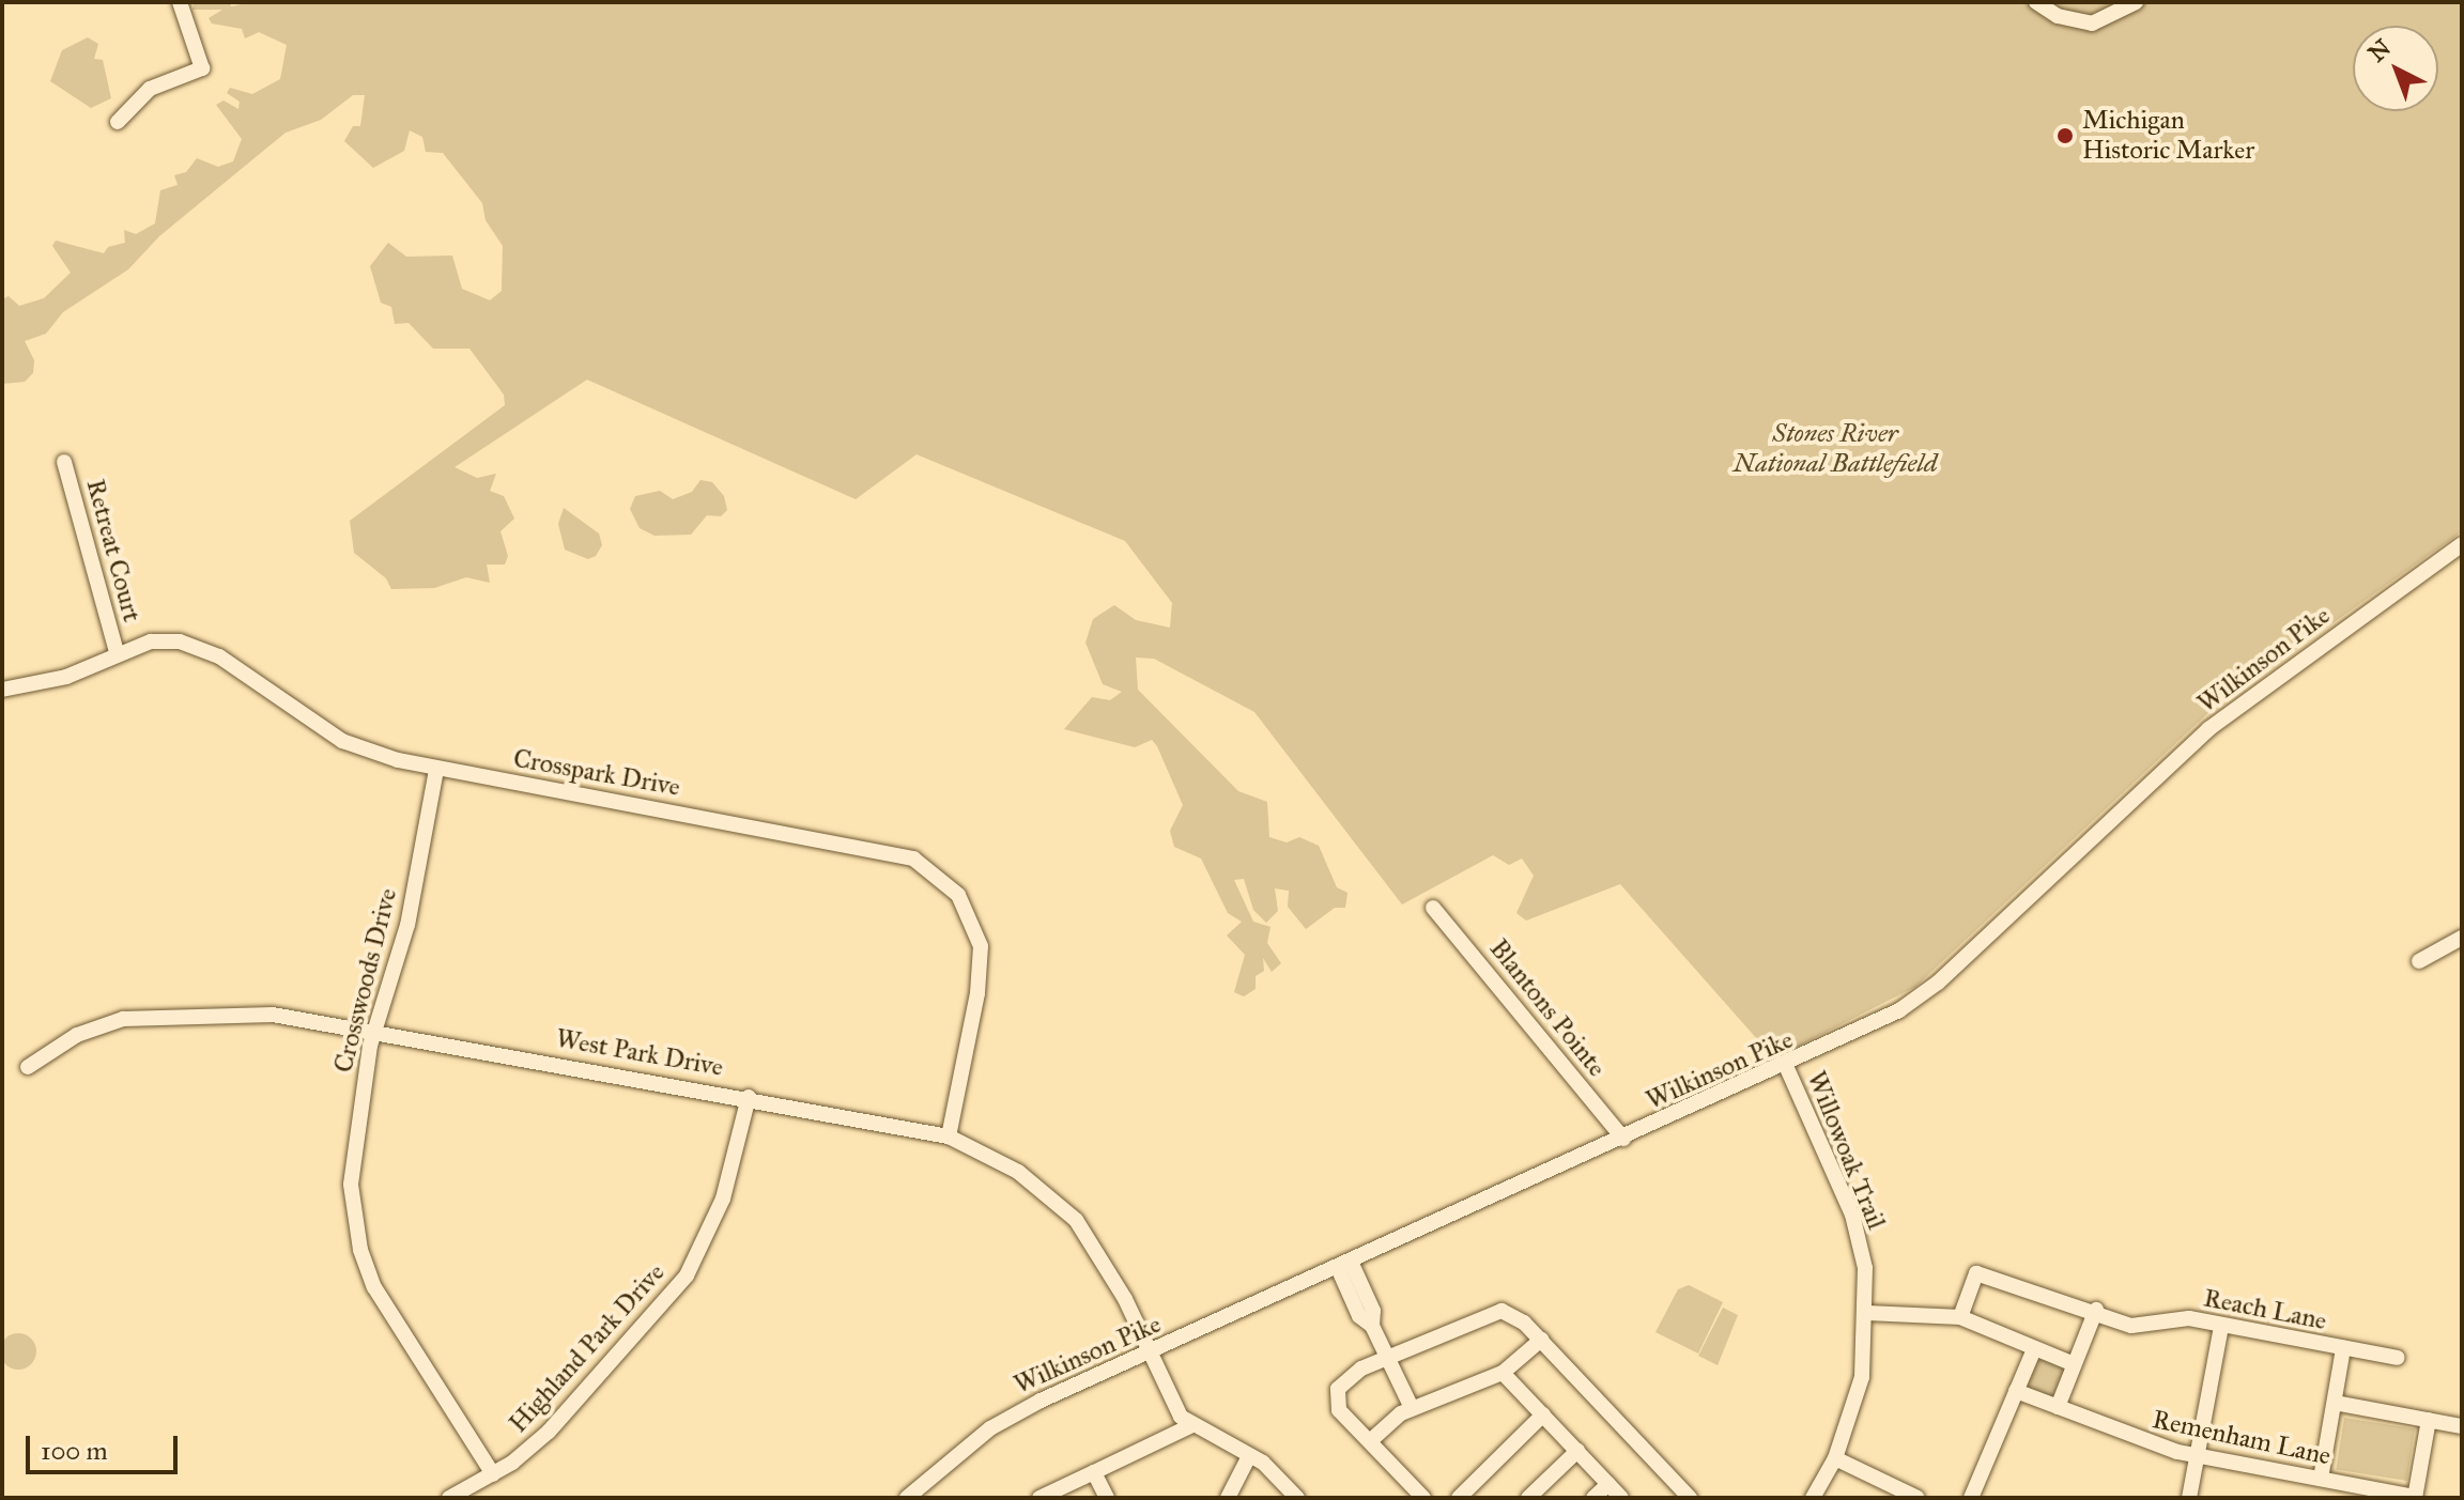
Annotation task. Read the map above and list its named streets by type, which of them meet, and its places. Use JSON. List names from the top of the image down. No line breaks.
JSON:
{"streets":{"street":["Retreat Court","Wilkinson Pike","Crosspark Drive","Crosswoods Drive","Blantons Pointe","West Park Drive","Willowoak Trail","Reach Lane","Highland Park Drive","Remenham Lane"]},"crossings":[["Retreat Court","Crosspark Drive"],["Wilkinson Pike","Blantons Pointe"],["Wilkinson Pike","West Park Drive"],["Wilkinson Pike","Willowoak Trail"],["Crosspark Drive","Crosswoods Drive"],["Crosspark Drive","West Park Drive"],["Crosswoods Drive","West Park Drive"],["Crosswoods Drive","Highland Park Drive"],["West Park Drive","Highland Park Drive"]],"parks":["Stones River National Battlefield"],"places":["Michigan Historic Marker"],"scale_bar":"100 m","north":"top left"}
